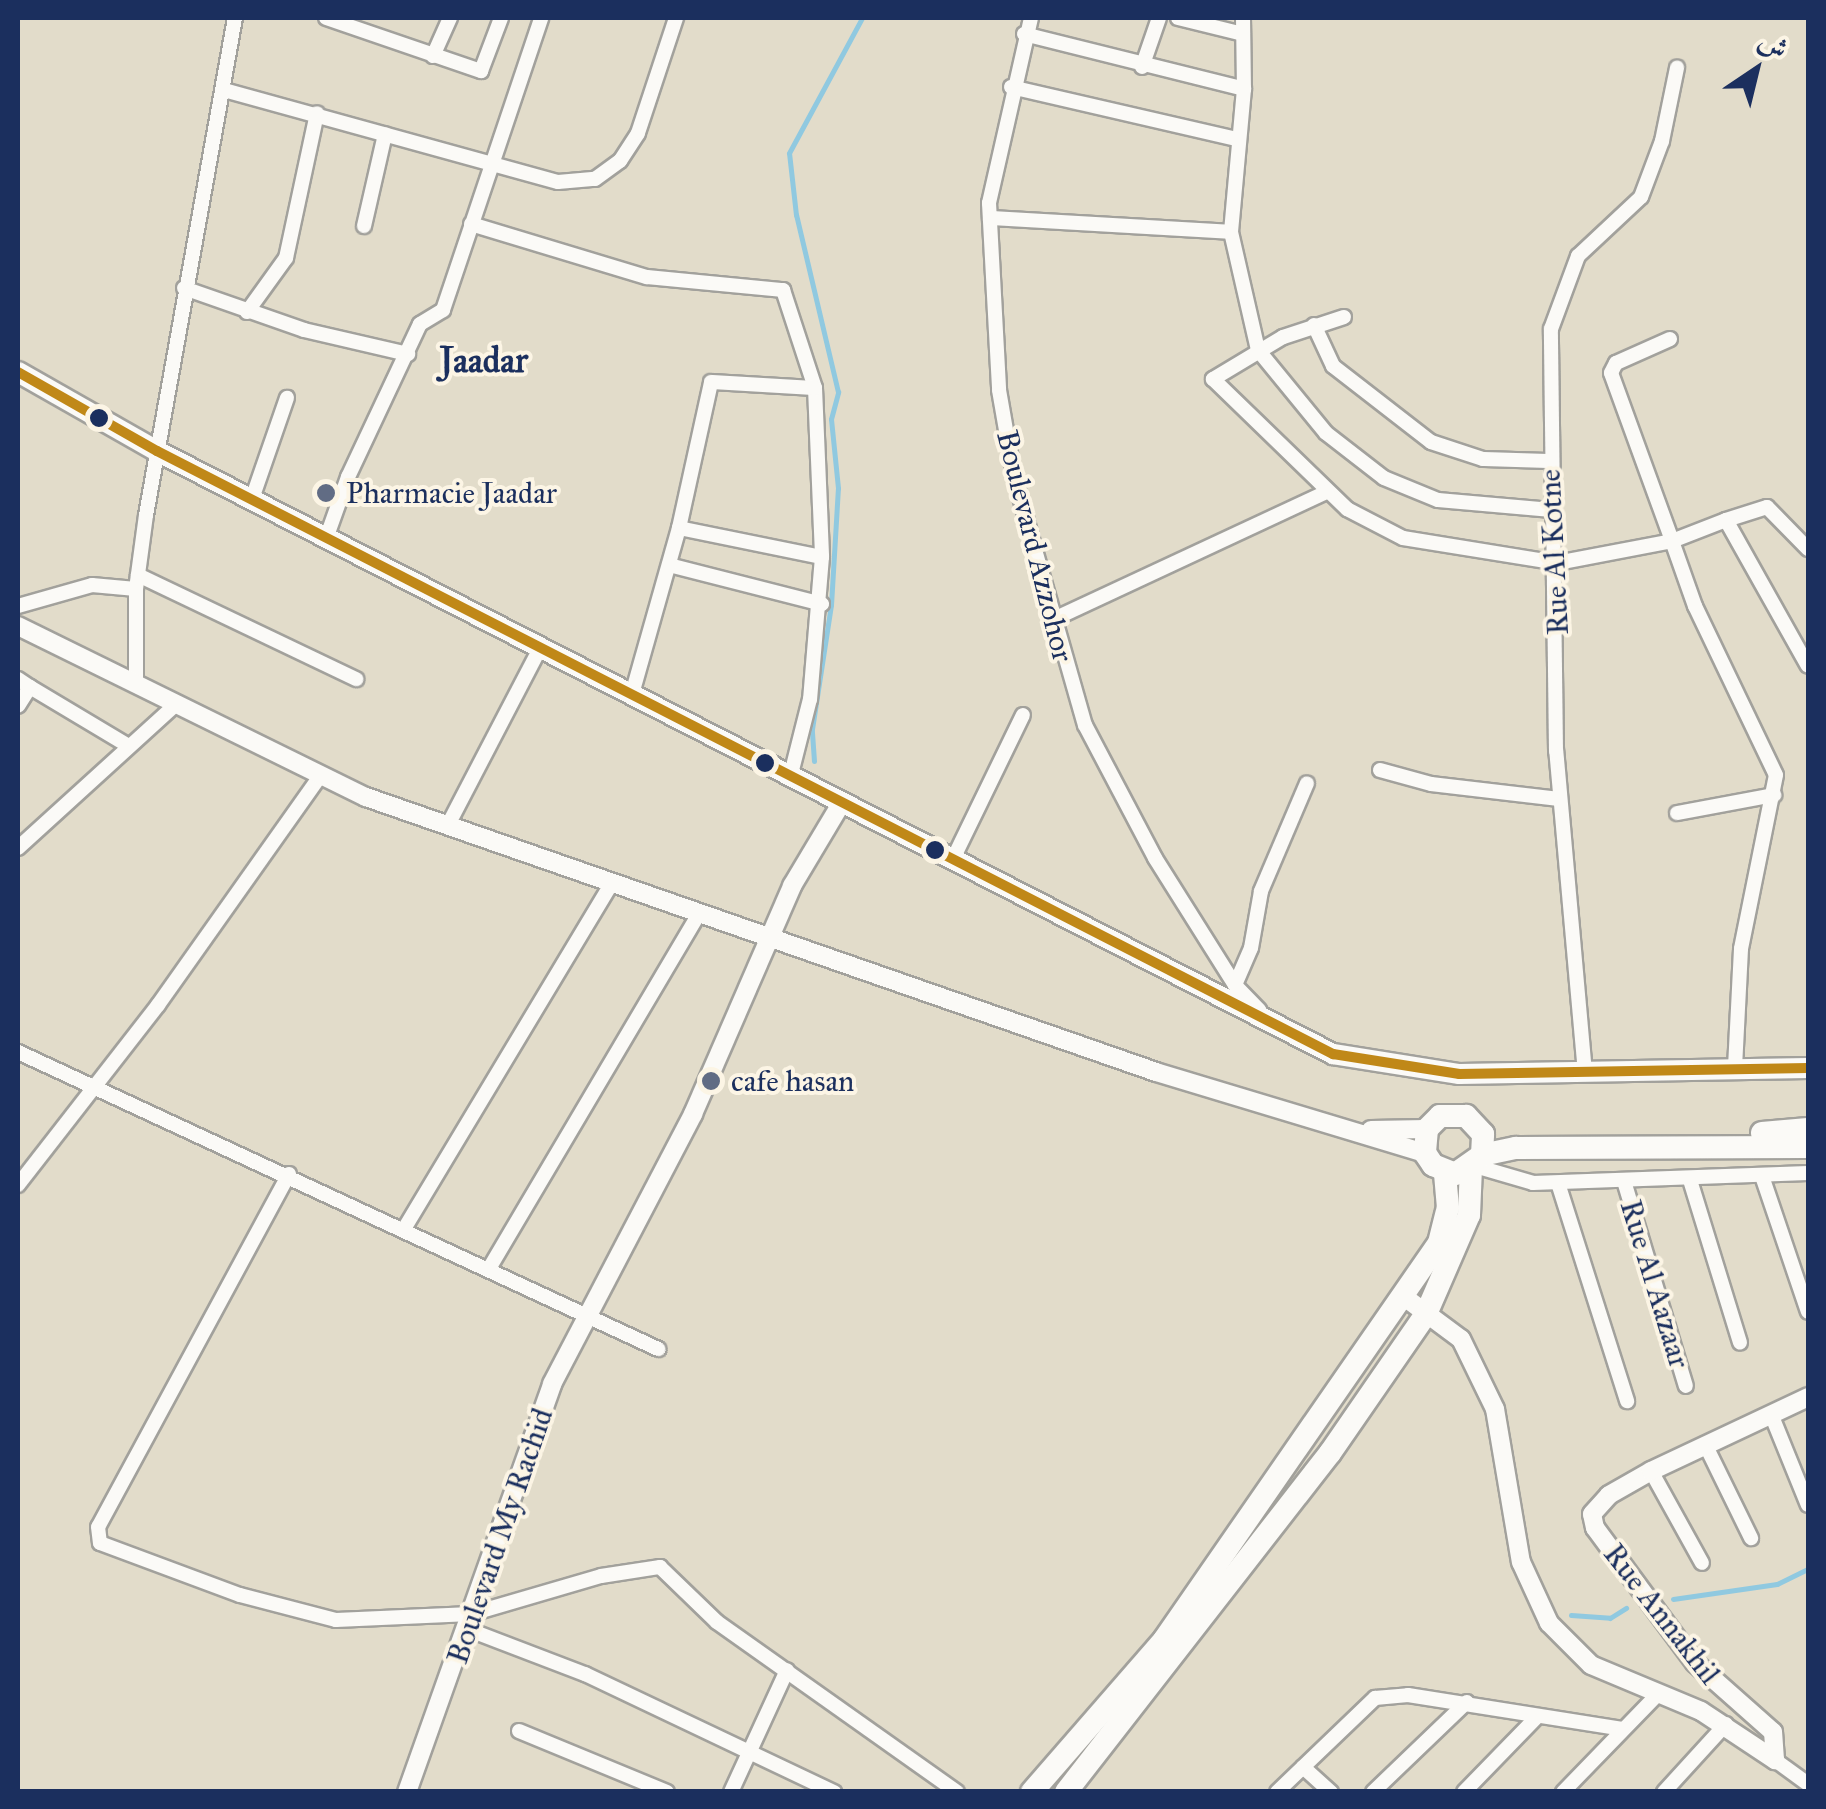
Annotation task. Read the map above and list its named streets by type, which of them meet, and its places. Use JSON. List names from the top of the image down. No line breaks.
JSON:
{"streets":{"street":["Boulevard Azzohor","Rue Al Kotne","Rue Al Aazaar","Boulevard My Rachid","Rue Annakhil"]},"districts":["Jaadar"],"places":["Pharmacie Jaadar","cafe hasan"],"north":"top right"}
